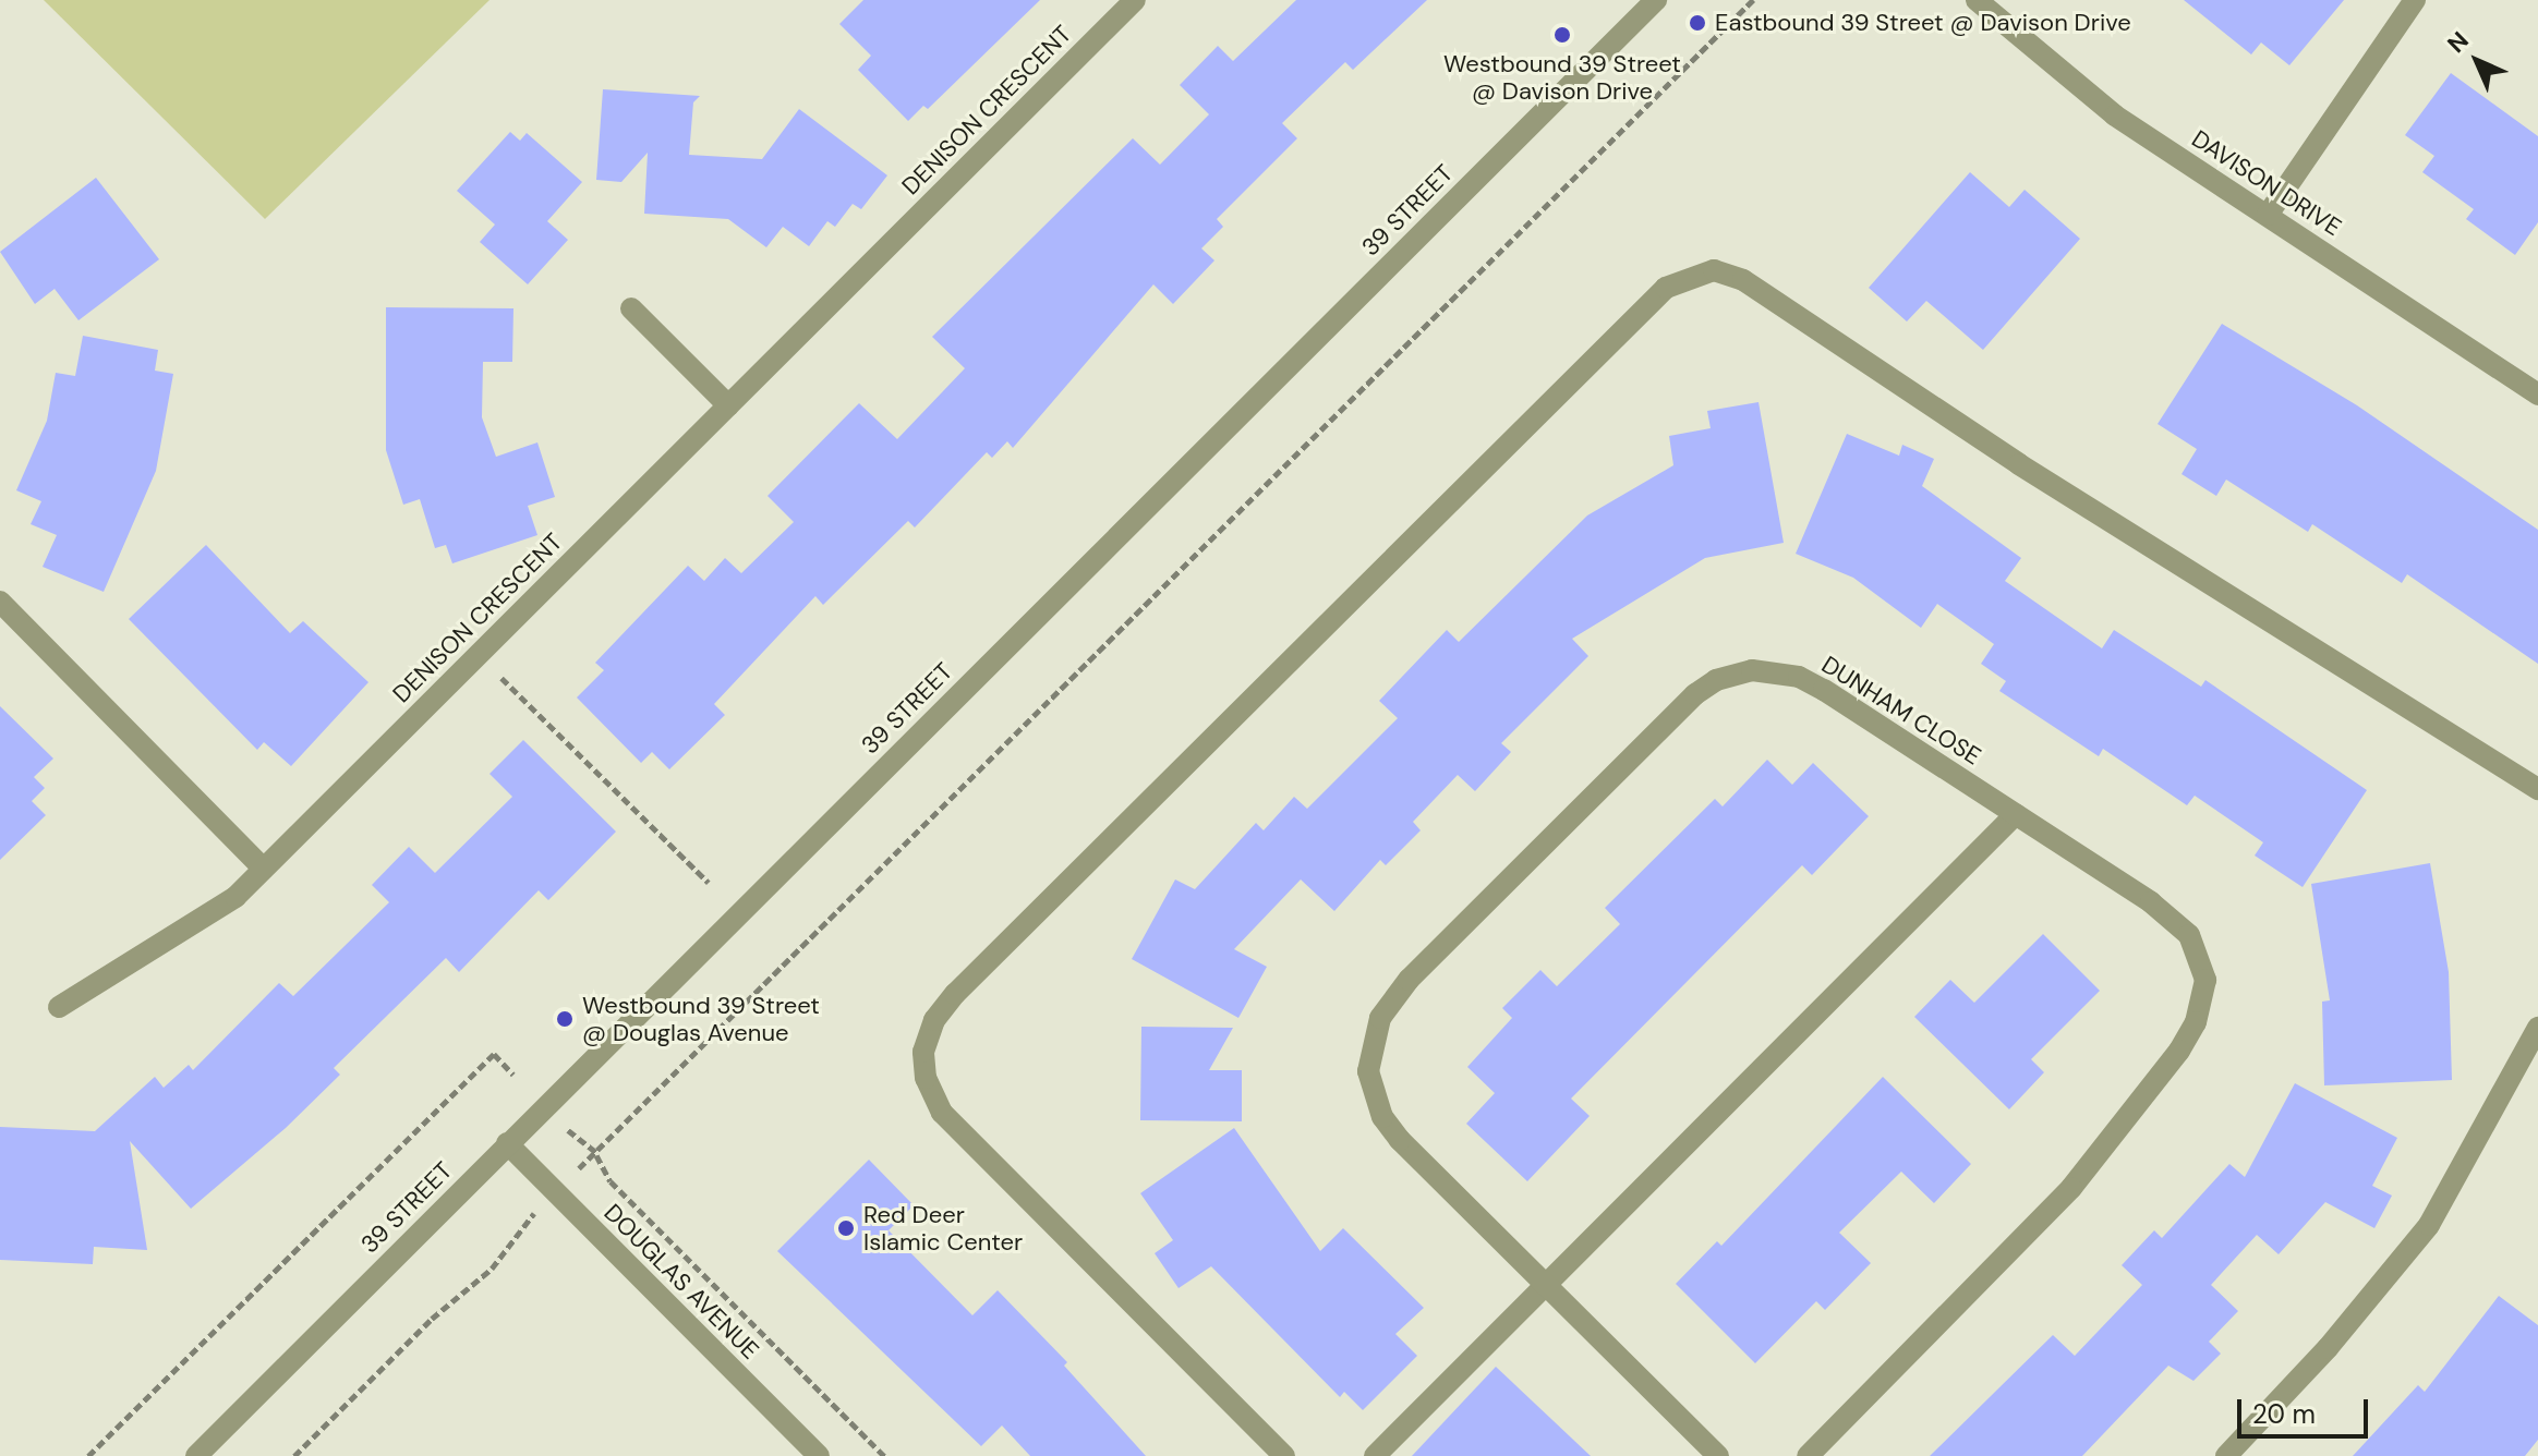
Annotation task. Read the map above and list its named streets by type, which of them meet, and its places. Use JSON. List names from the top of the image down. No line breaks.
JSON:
{"streets":{"street":["DENISON CRESCENT","DAVISON DRIVE","39 STREET","DUNHAM CLOSE","DOUGLAS AVENUE"]},"crossings":[["39 STREET","DOUGLAS AVENUE"]],"places":["Eastbound 39 Street @ Davison Drive","Westbound 39 Street @ Davison Drive","Westbound 39 Street @ Douglas Avenue","Red Deer Islamic Center"],"scale_bar":"20 m","north":"top left"}
